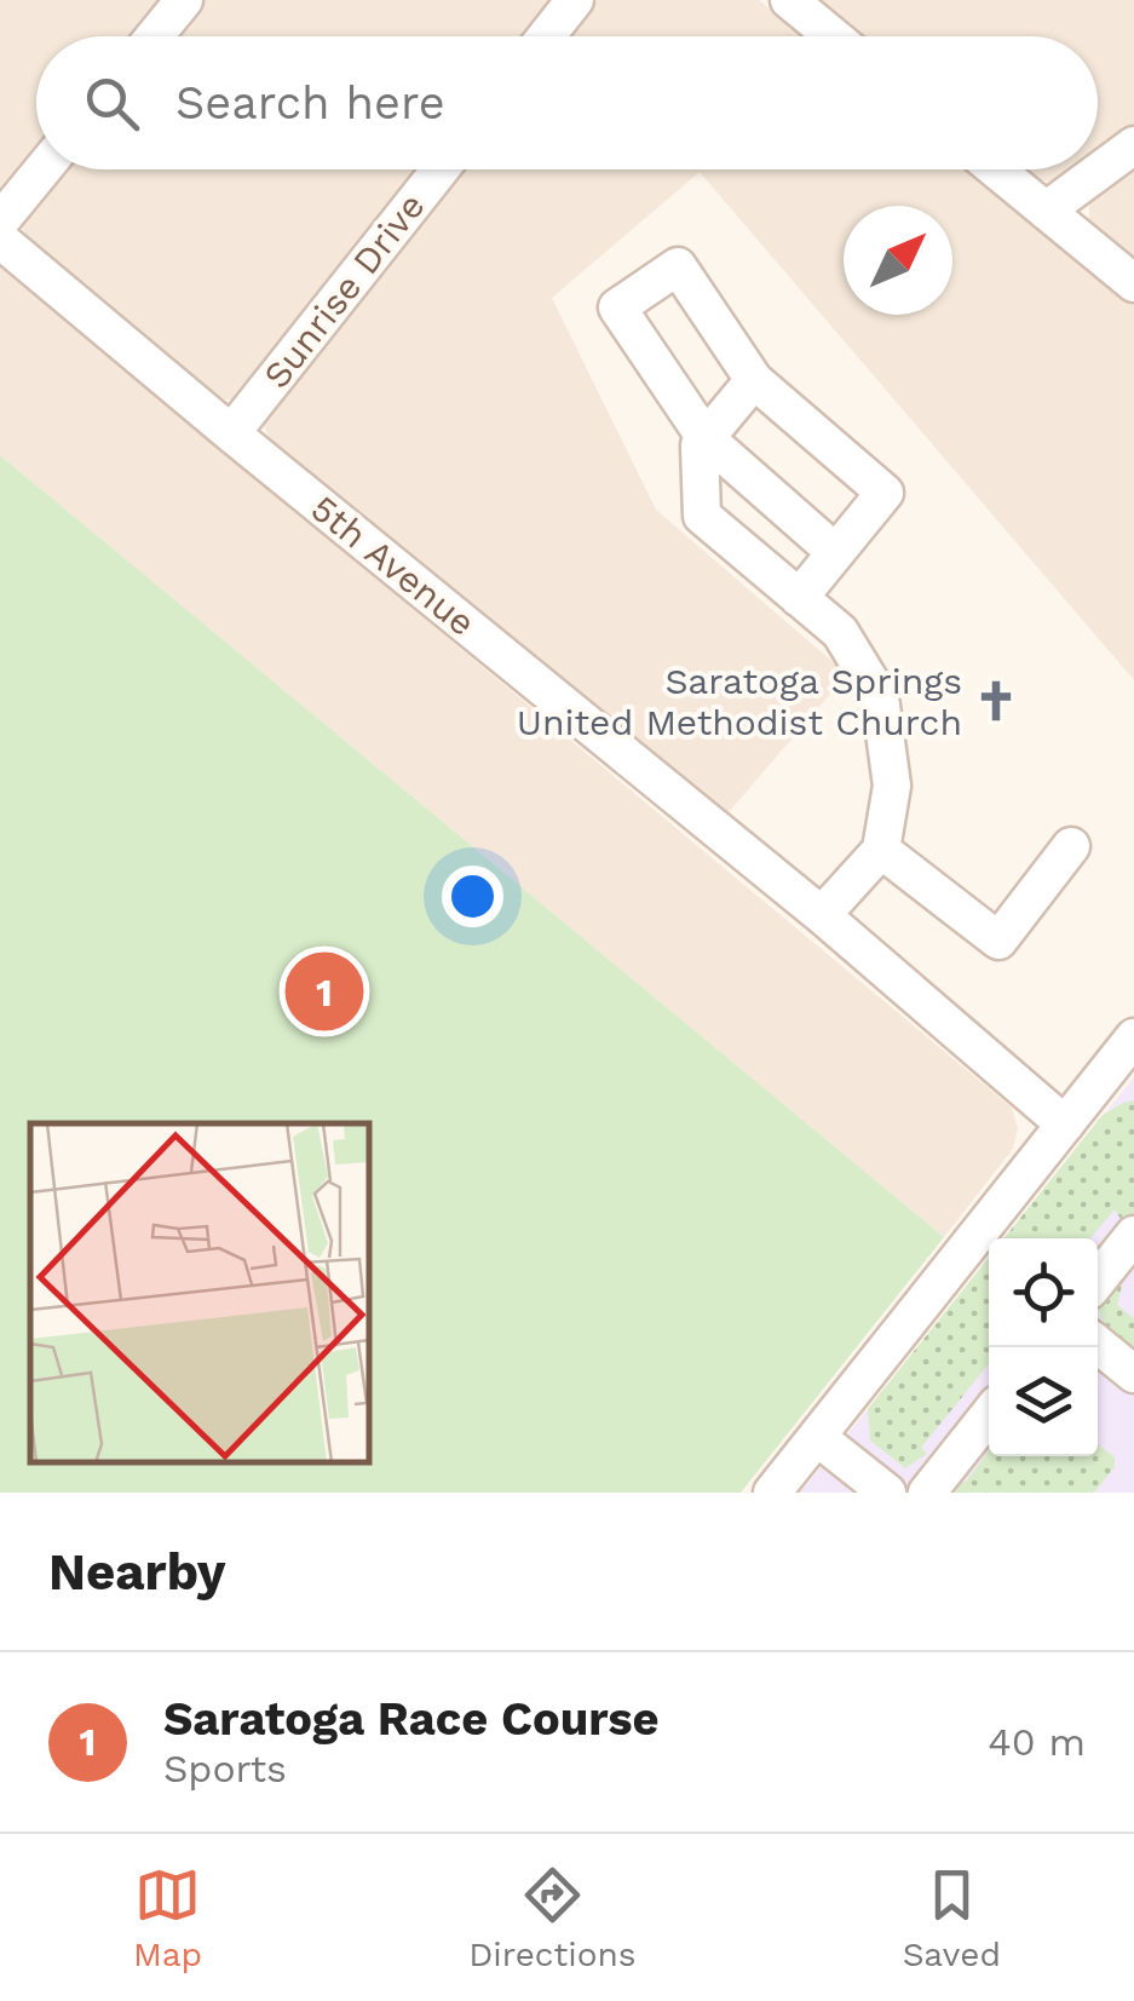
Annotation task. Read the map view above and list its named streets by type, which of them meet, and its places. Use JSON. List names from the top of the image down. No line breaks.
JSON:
{"streets":{"street":["Sunrise Drive","5th Avenue"]},"crossings":[["Sunrise Drive","5th Avenue"]],"places":{"church":["Saratoga Springs United Methodist Church"]},"north":"top right","page":{"search":"Search here","pins":"1","heading":"Nearby","list":[{"mark":"1","name":"Saratoga Race Course","note":"Sports","value":"40 m"}],"nav":["Map","Directions","Saved"]}}
